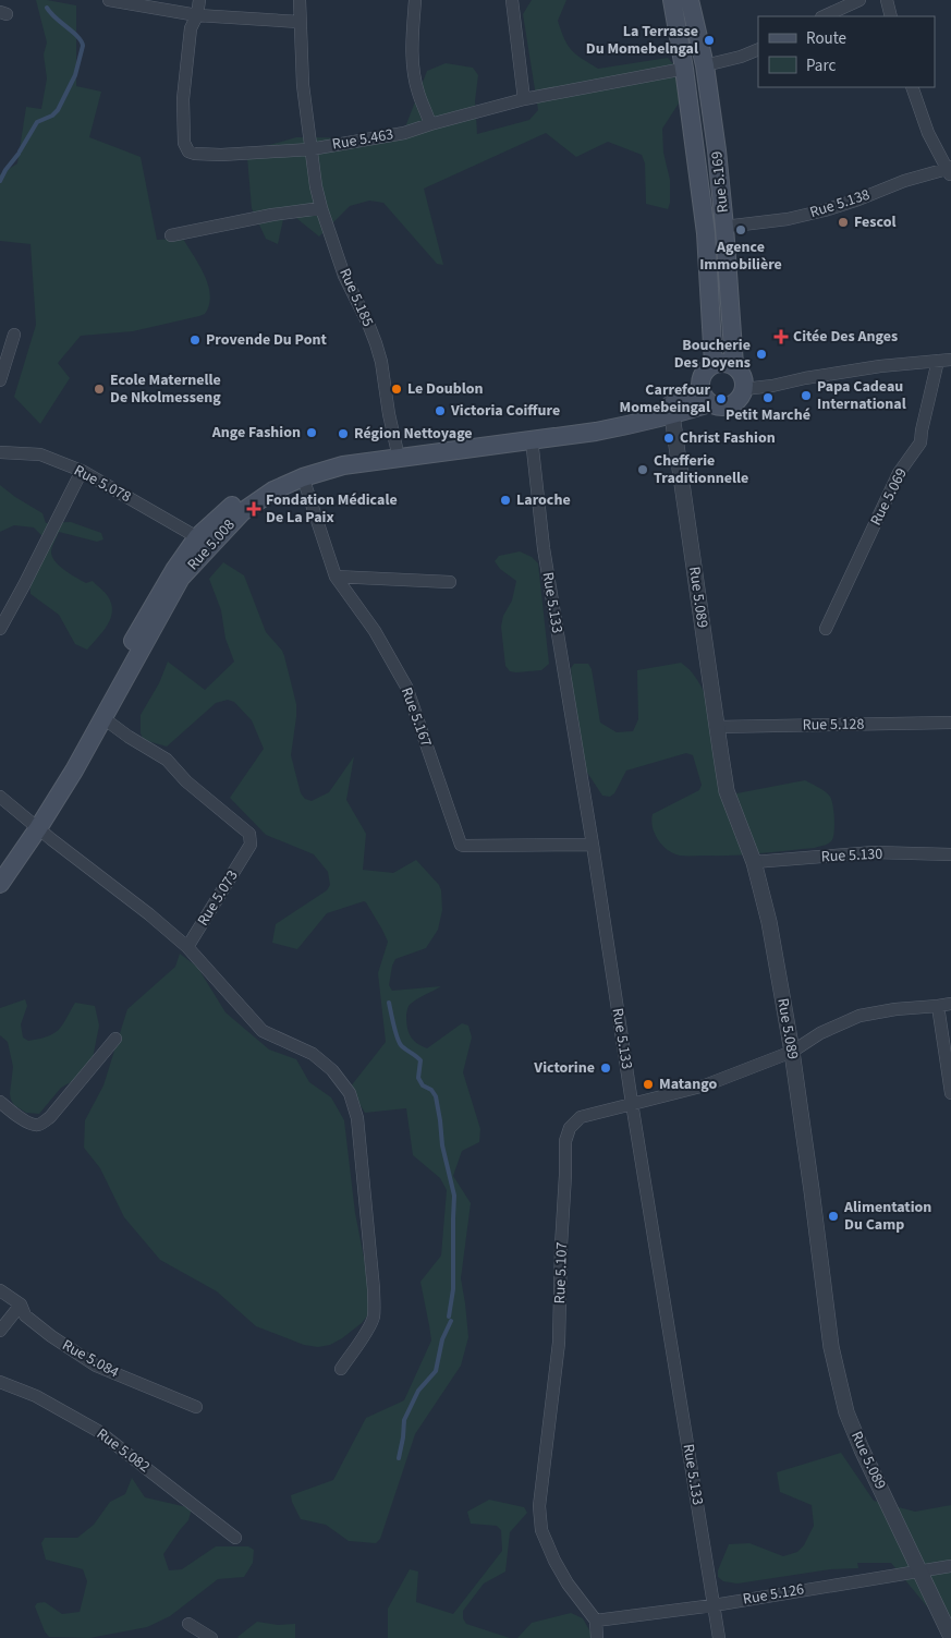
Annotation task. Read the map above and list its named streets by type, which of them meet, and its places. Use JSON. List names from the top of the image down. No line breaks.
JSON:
{"streets":{"main road":["Rue 5.169","Rue 5.008"],"street":["Rue 5.463","Rue 5.138","Rue 5.185","Rue 5.078","Rue 5.069","Rue 5.089","Rue 5.133","Rue 5.167","Rue 5.128","Rue 5.130","Rue 5.073","Rue 5.107","Rue 5.084","Rue 5.082","Rue 5.126"]},"crossings":[["Rue 5.463","Rue 5.169"],["Rue 5.463","Rue 5.185"],["Rue 5.169","Rue 5.138"],["Rue 5.169","Rue 5.008"],["Rue 5.185","Rue 5.008"],["Rue 5.078","Rue 5.008"],["Rue 5.008","Rue 5.089"],["Rue 5.008","Rue 5.133"],["Rue 5.008","Rue 5.167"],["Rue 5.008","Rue 5.073"],["Rue 5.089","Rue 5.128"],["Rue 5.089","Rue 5.130"],["Rue 5.089","Rue 5.107"],["Rue 5.089","Rue 5.126"],["Rue 5.133","Rue 5.167"],["Rue 5.133","Rue 5.107"],["Rue 5.133","Rue 5.126"],["Rue 5.107","Rue 5.126"]],"places":{"other":["La Terrasse Du Momebelngal","Fescol","Agence Immobilière","Provende Du Pont","Boucherie Des Doyens","Ecole Maternelle De Nkolmesseng","Le Doublon","Papa Cadeau International","Petit Marché","Carrefour Momebeingal","Victoria Coiffure","Ange Fashion","Région Nettoyage","Christ Fashion","Chefferie Traditionnelle","Laroche","Victorine","Matango","Alimentation Du Camp"],"health":["Citée Des Anges","Fondation Médicale De La Paix"]},"legend":["Route","Parc"]}
